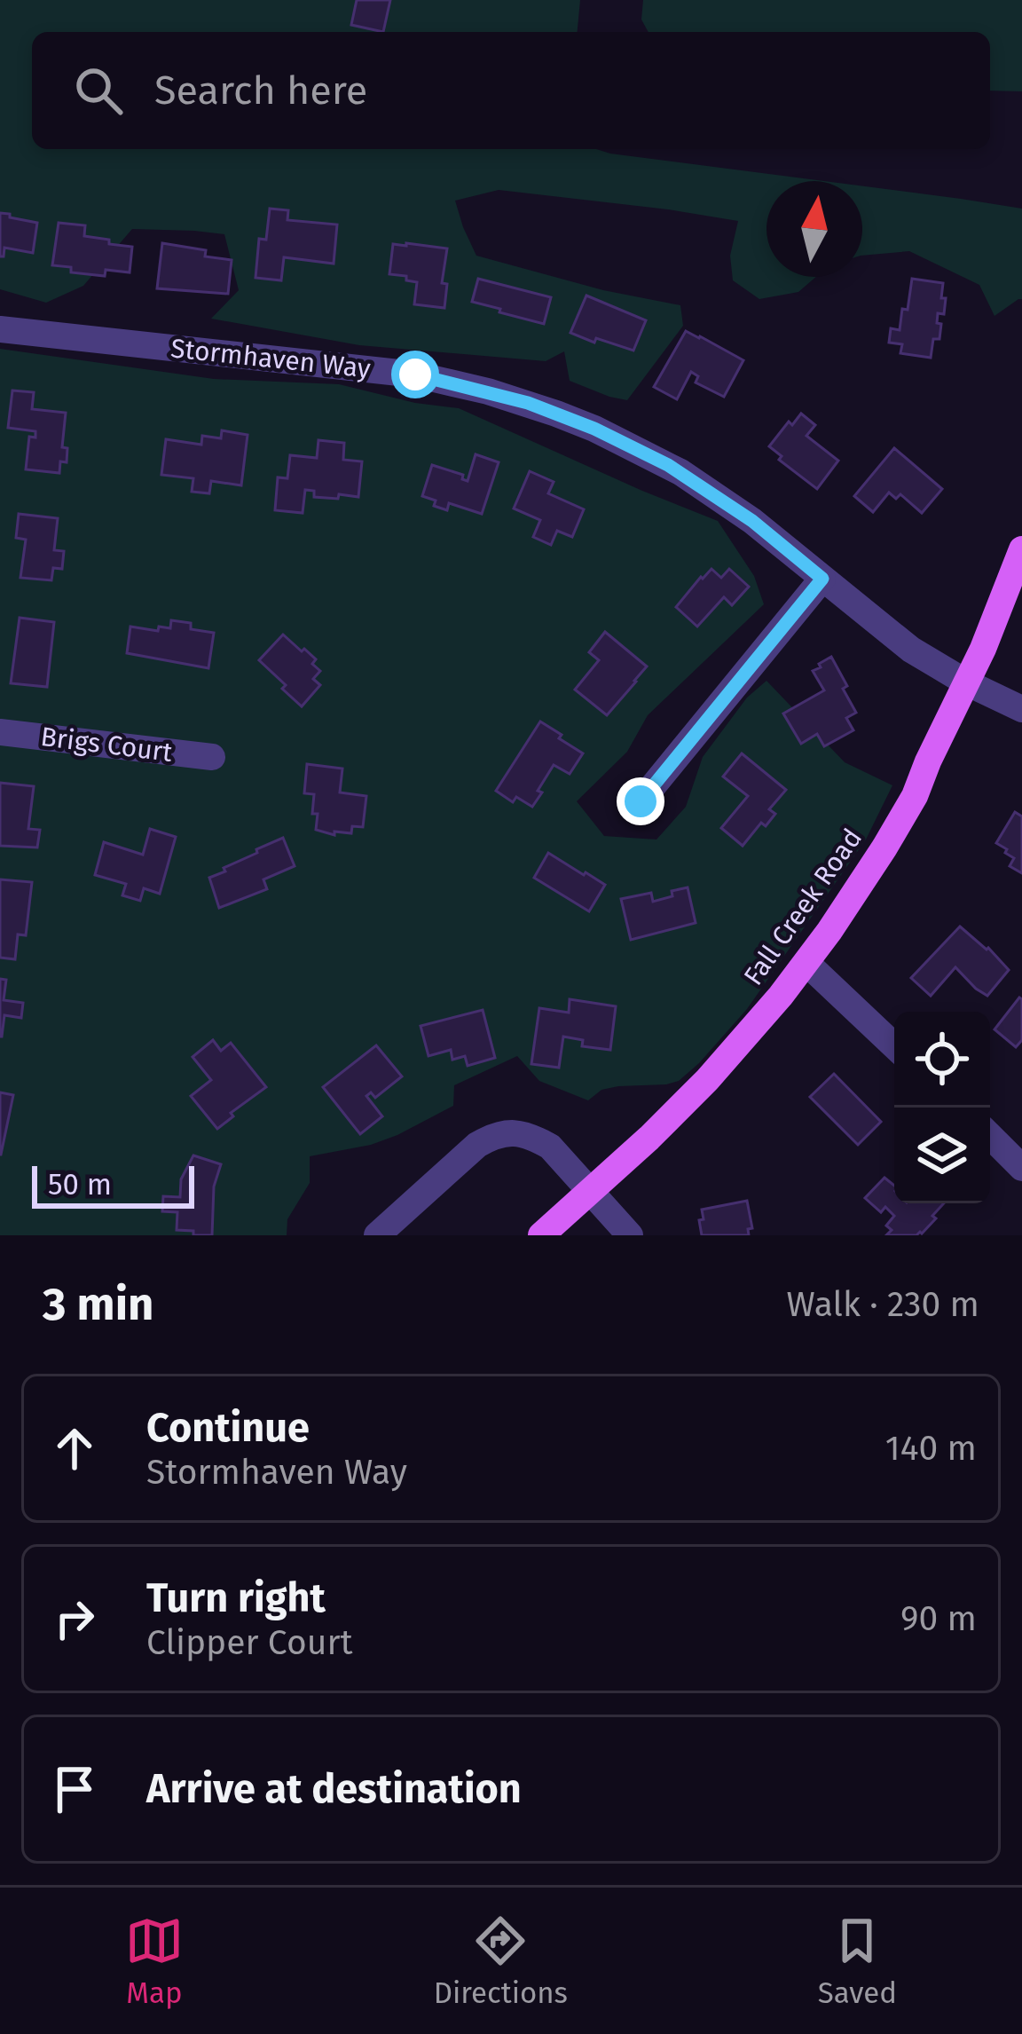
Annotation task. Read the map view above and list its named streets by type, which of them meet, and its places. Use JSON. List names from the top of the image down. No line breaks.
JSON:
{"streets":{"main road":["Fall Creek Road"],"street":["Stormhaven Way","Brigs Court"]},"crossings":[["Stormhaven Way","Fall Creek Road"]],"scale_bar":"50 m","north":"top","page":{"search":"Search here","scale":"50 m","heading":["3 min","Walk · 230 m"],"list":[["Continue","Stormhaven Way","140 m"],["Turn right","Clipper Court","90 m"],"Arrive at destination"],"nav":["Map","Directions","Saved"]}}
